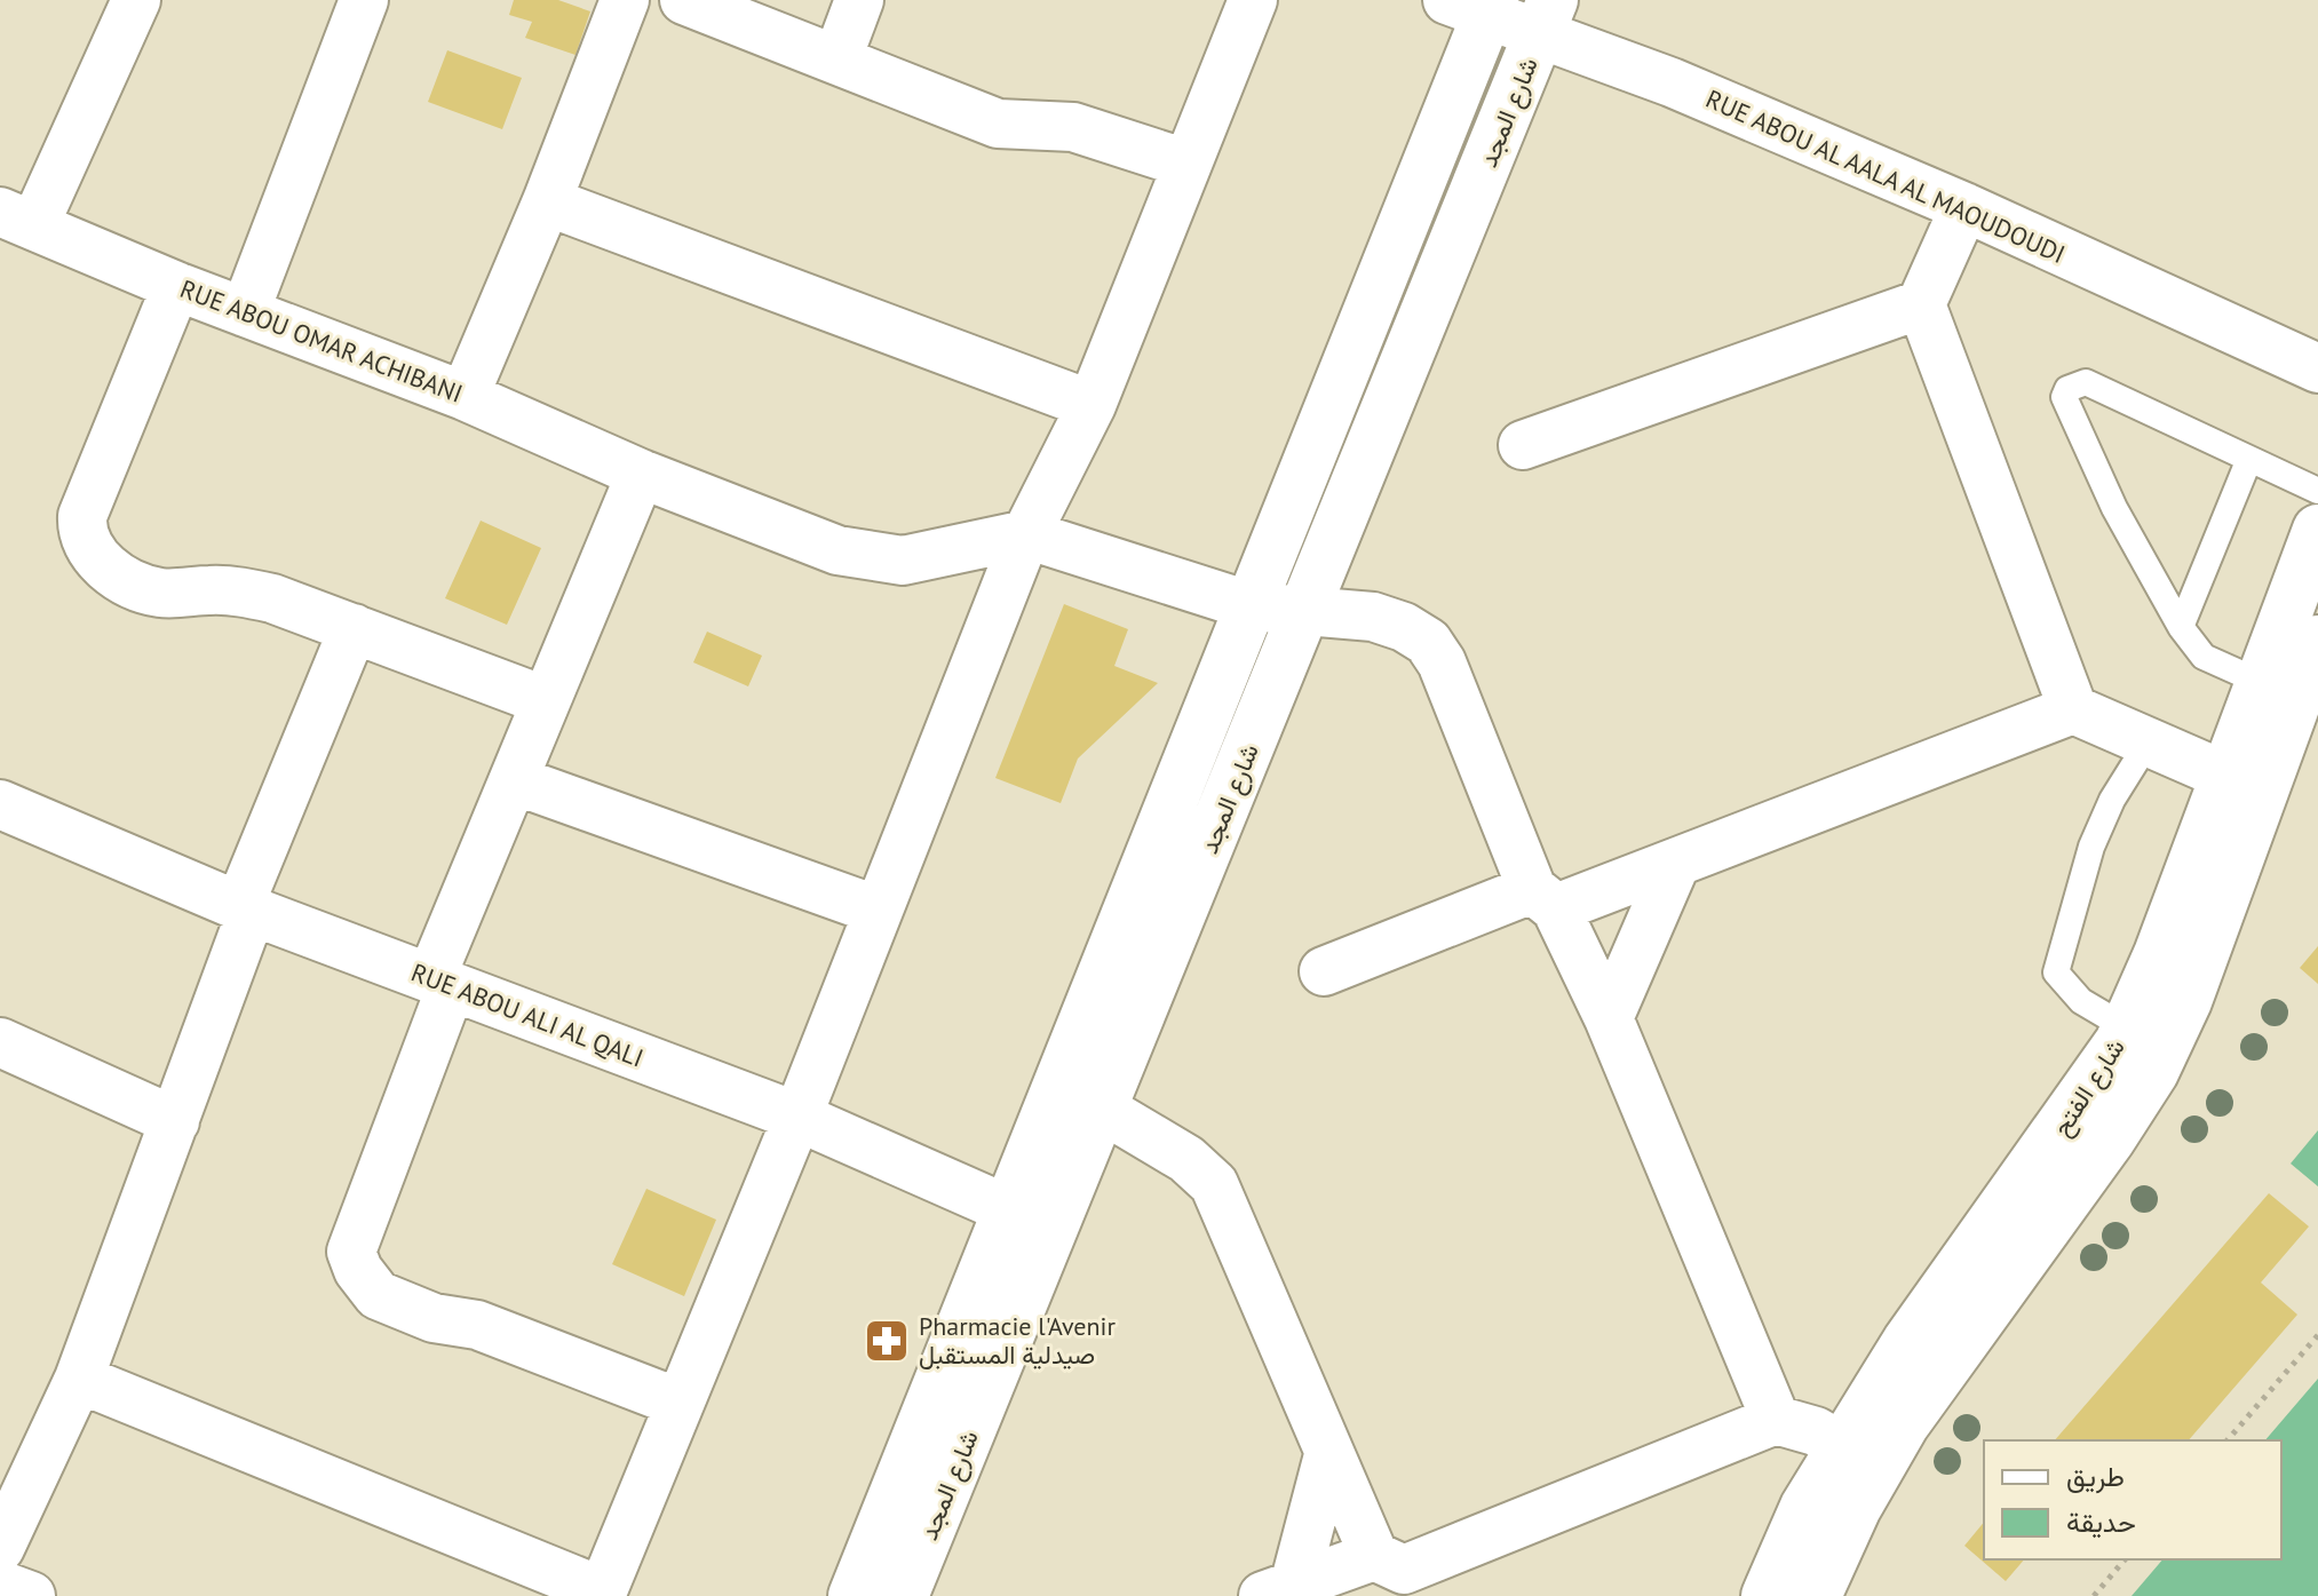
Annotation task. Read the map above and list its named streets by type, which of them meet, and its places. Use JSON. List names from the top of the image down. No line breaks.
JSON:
{"streets":{"main road":["شارع المجد","شارع الفتح"],"street":["RUE ABOU AL AALA AL MAOUDOUDI","RUE ABOU OMAR ACHIBANI","RUE ABOU ALI AL QALI"]},"crossings":[["شارع المجد","RUE ABOU AL AALA AL MAOUDOUDI"],["شارع المجد","RUE ABOU OMAR ACHIBANI"],["شارع المجد","RUE ABOU ALI AL QALI"]],"places":{"pharmacy":["Pharmacie l'Avenir صيدلية المستقبل"]},"legend":["طريق","حديقة"]}
